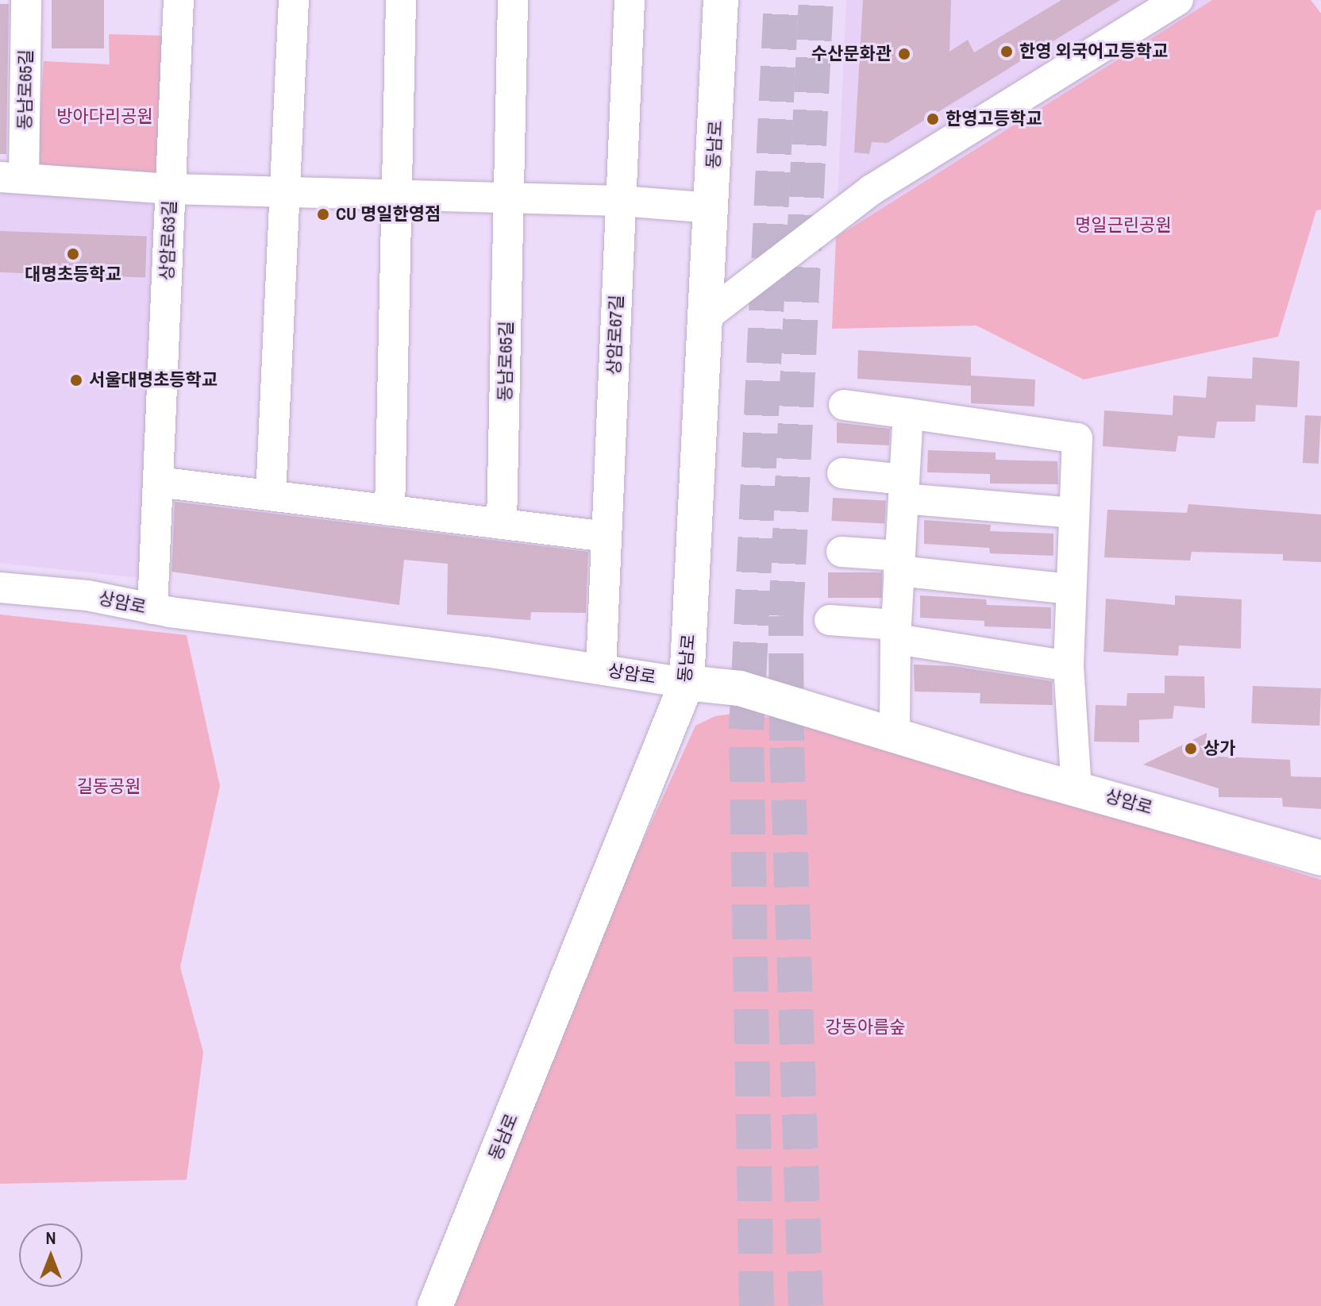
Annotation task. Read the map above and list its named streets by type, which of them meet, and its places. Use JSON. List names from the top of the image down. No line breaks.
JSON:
{"streets":{"main road":["동남로","상암로"],"street":["동남로65길","상암로63길","상암로67길"]},"crossings":[["동남로65길","동남로"],["동남로65길","상암로63길"],["동남로65길","상암로67길"],["동남로","상암로"],["상암로63길","상암로"],["상암로67길","상암로"]],"parks":["방아다리공원","명일근린공원","길동공원","강동아름숲"],"places":["한영 외국어고등학교","수산문화관","한영고등학교","CU 명일한영점","대명초등학교","서울대명초등학교","상가"],"north":"top"}
